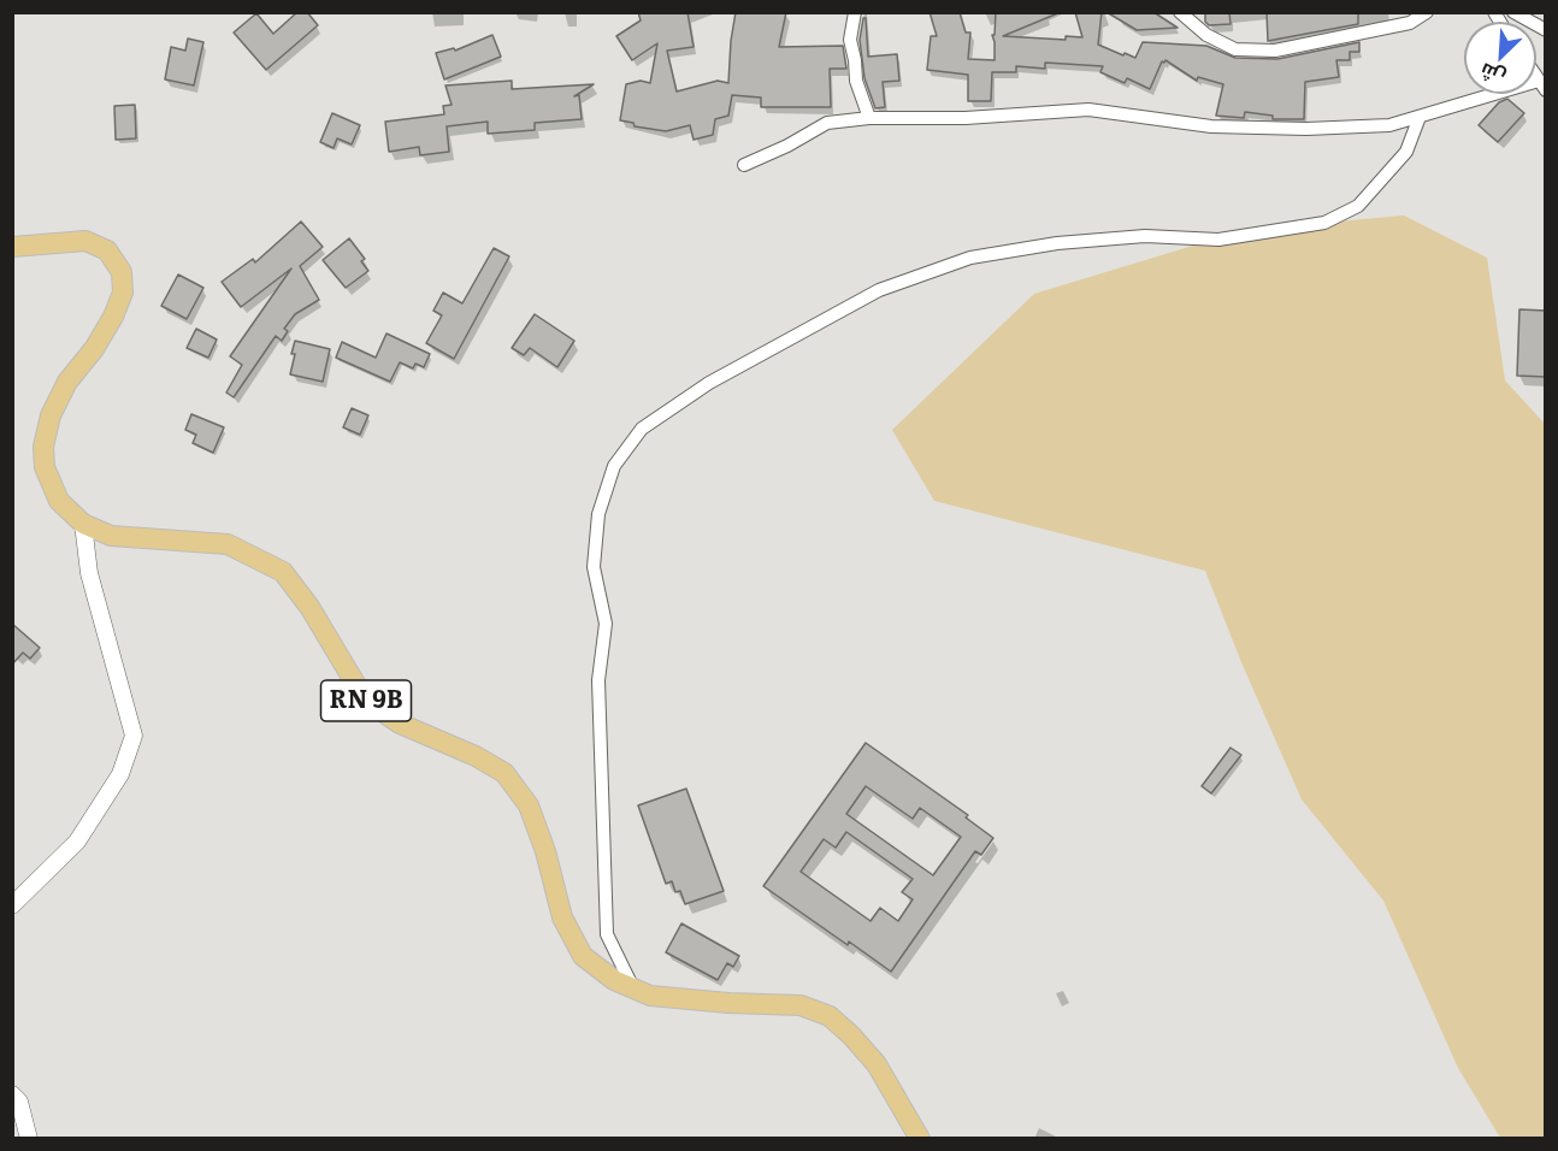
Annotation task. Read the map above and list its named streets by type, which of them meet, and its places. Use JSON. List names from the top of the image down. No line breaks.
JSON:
{"streets":{"main road":["RN 9B"]},"north":"bottom left"}
